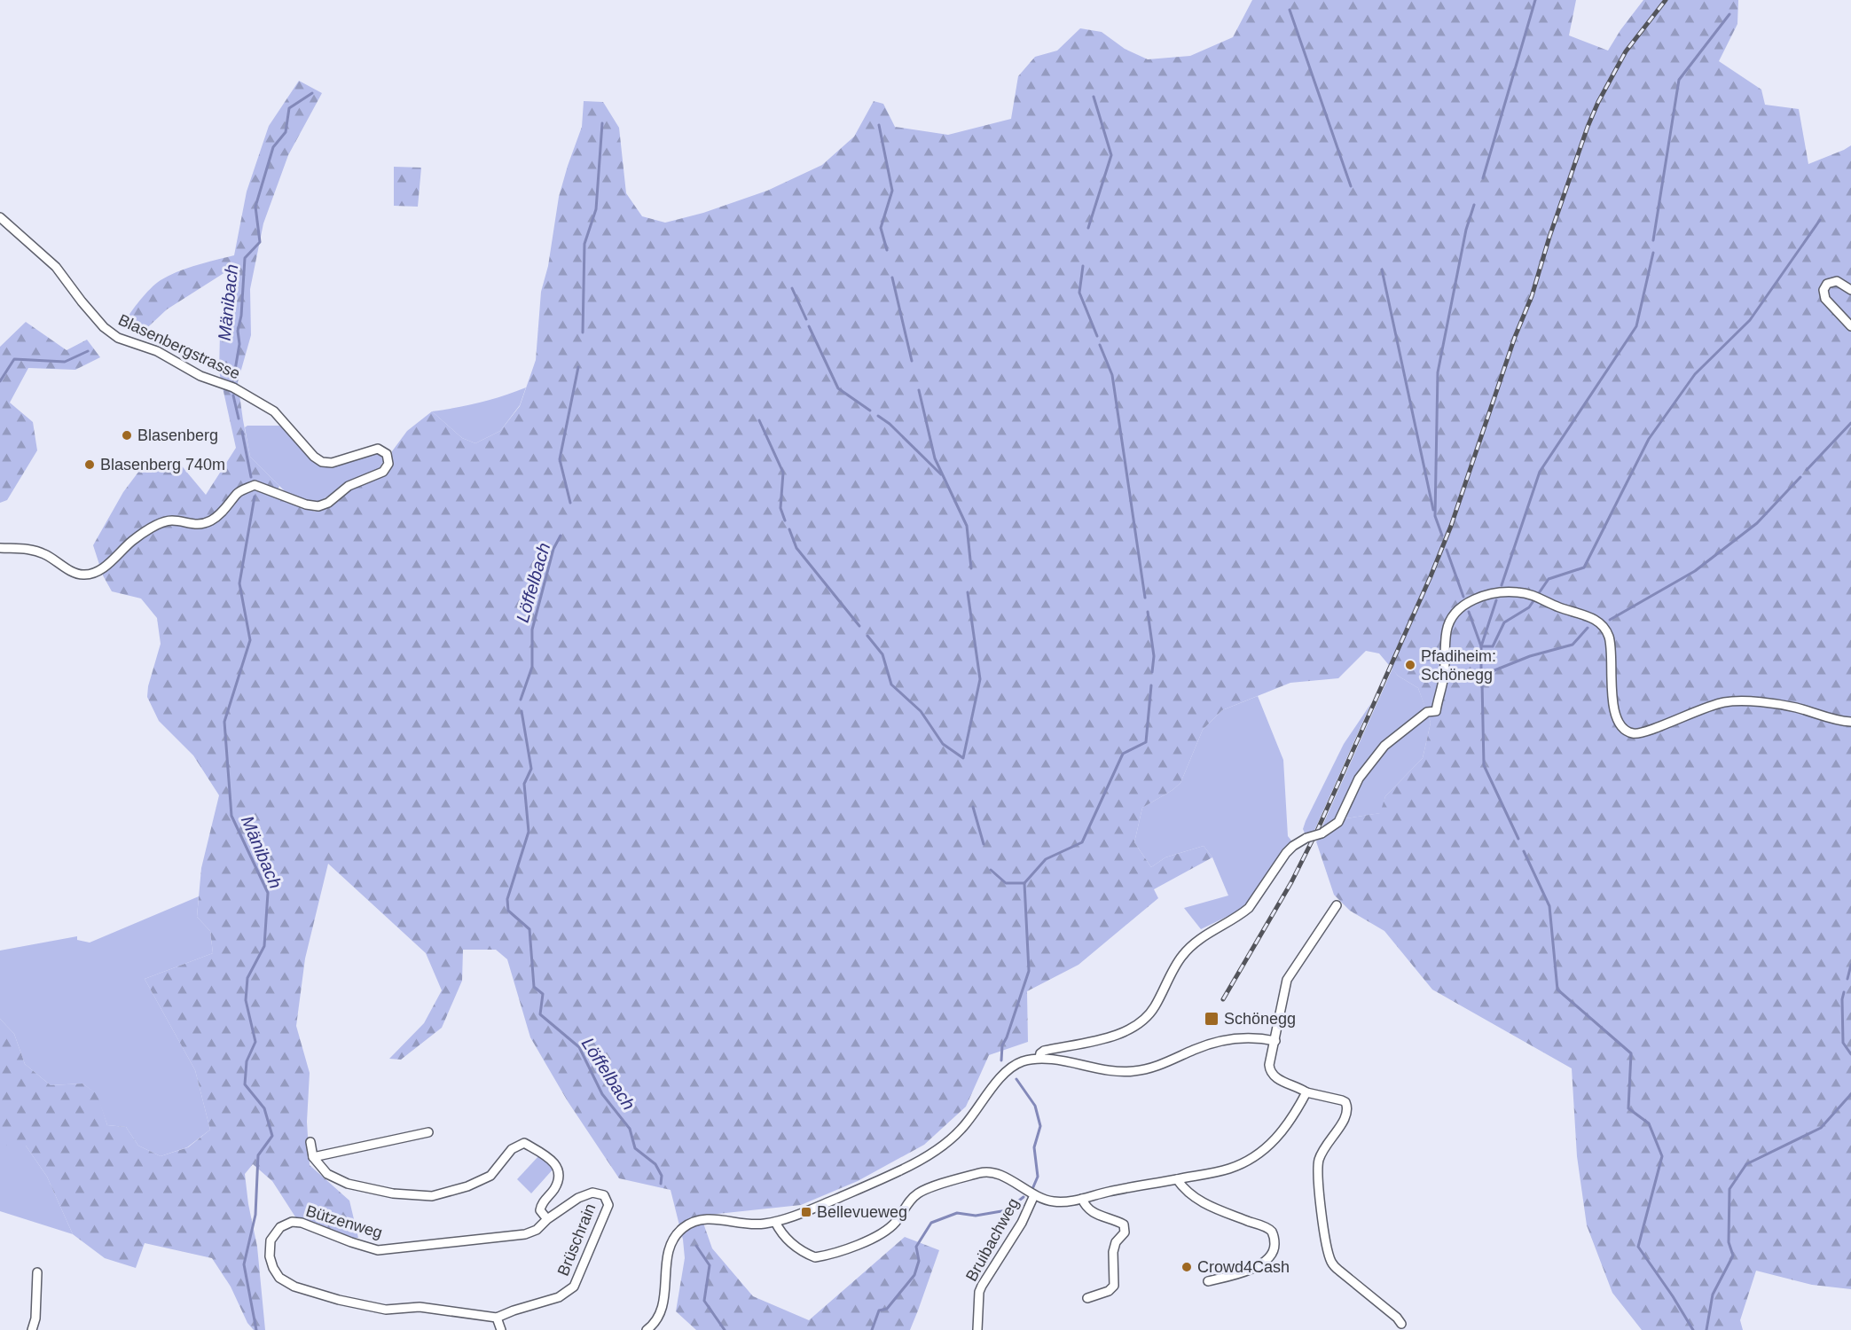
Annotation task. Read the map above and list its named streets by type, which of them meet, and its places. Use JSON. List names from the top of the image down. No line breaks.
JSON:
{"streets":{"street":["Blasenbergstrasse","Bützenweg","Brüschrain","Bruibachweg"]},"crossings":[["Bützenweg","Brüschrain"]],"water":["Mänibach","Löffelbach"],"places":{"other":["Blasenberg","Blasenberg 740m","Pfadiheim: Schönegg","Crowd4Cash"],"transit":["Schönegg","Bellevueweg"]}}
